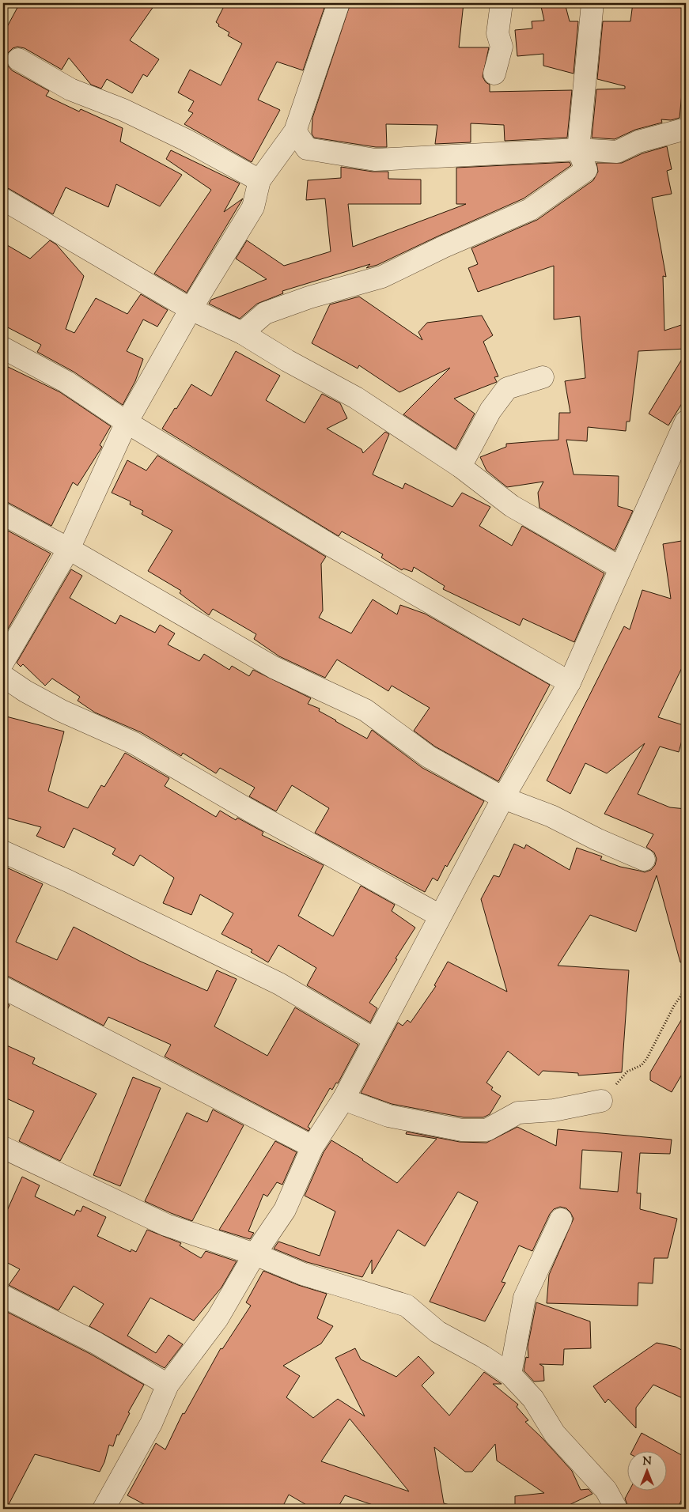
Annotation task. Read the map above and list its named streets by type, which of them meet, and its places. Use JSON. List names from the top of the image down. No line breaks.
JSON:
{"north":"top"}
